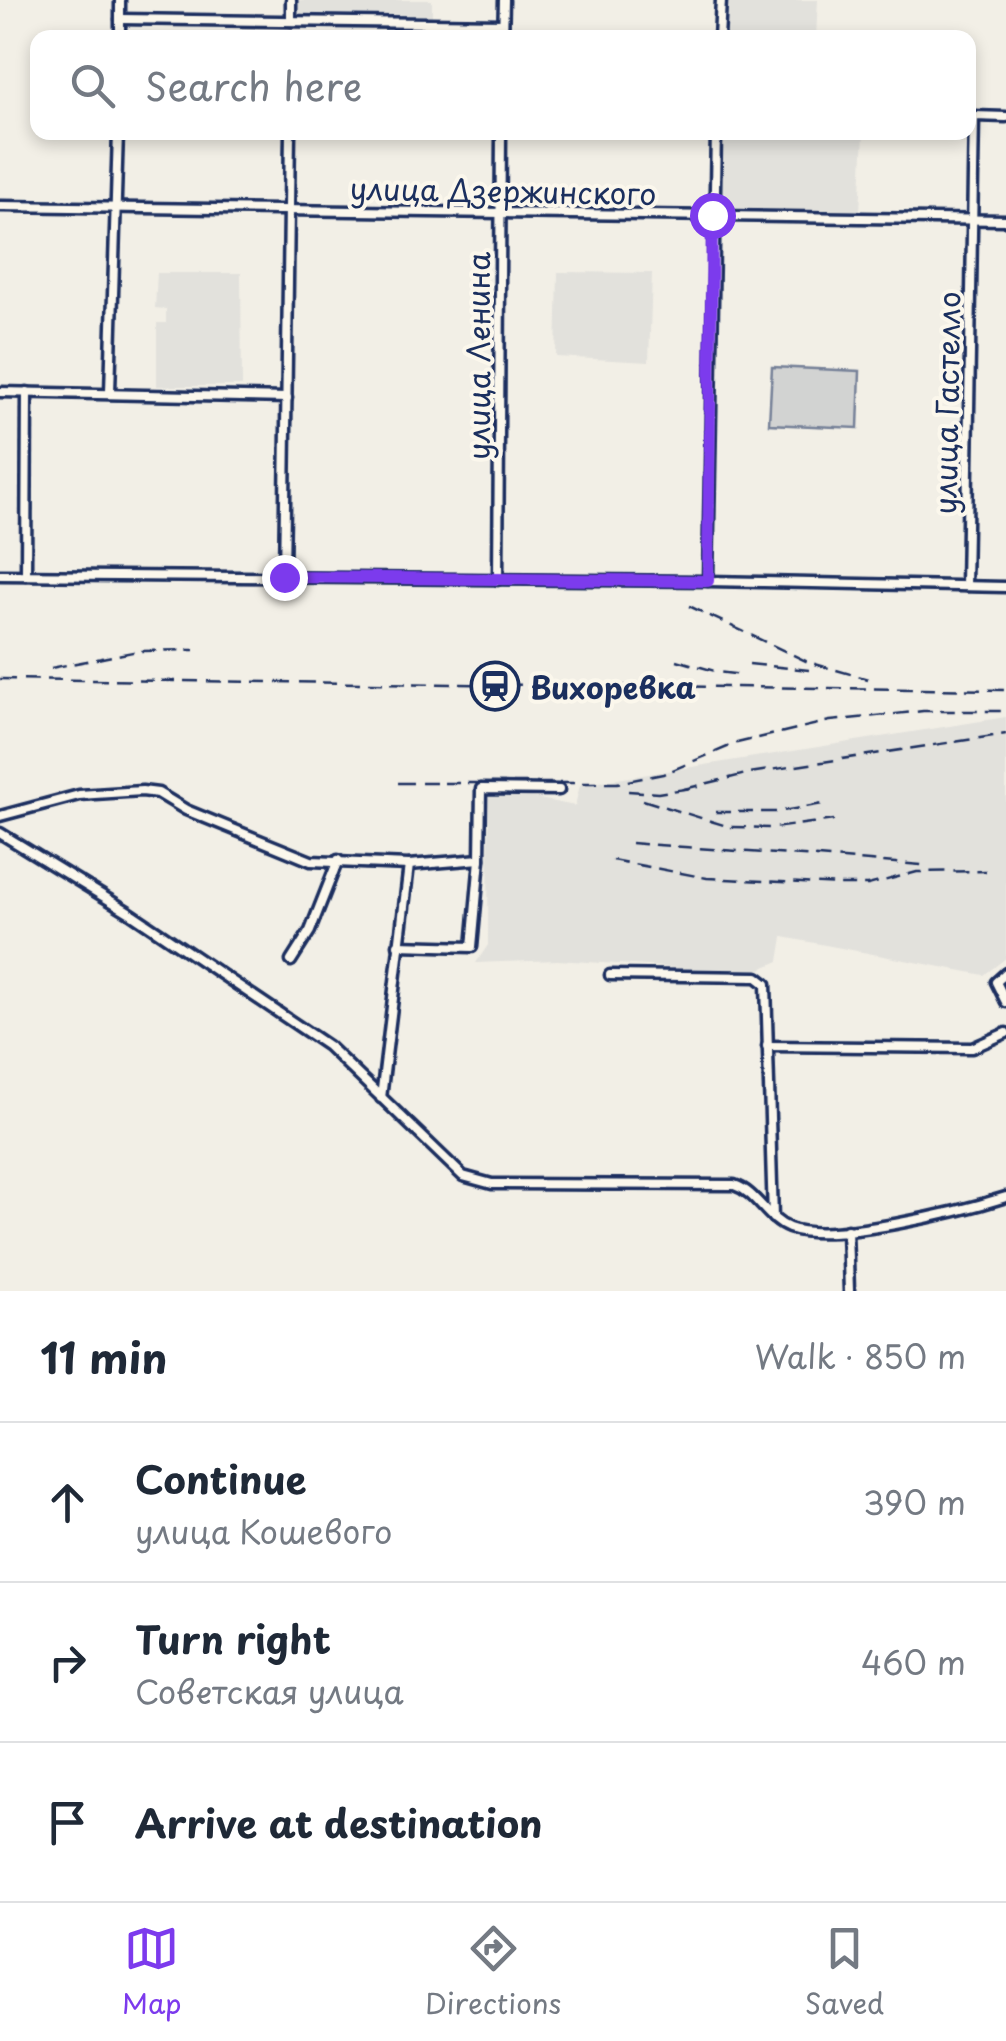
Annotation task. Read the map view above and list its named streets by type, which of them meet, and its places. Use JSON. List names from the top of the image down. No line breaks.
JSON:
{"streets":{"street":["улица Дзержинского","улица Ленина","улица Гастелло"]},"crossings":[["улица Дзержинского","улица Ленина"],["улица Дзержинского","улица Гастелло"]],"places":{"station":["Вихоревка"]},"page":{"search":"Search here","heading":["11 min","Walk · 850 m"],"list":[["Continue","улица Кошевого","390 m"],["Turn right","Советская улица","460 m"],"Arrive at destination"],"nav":["Map","Directions","Saved"]}}
